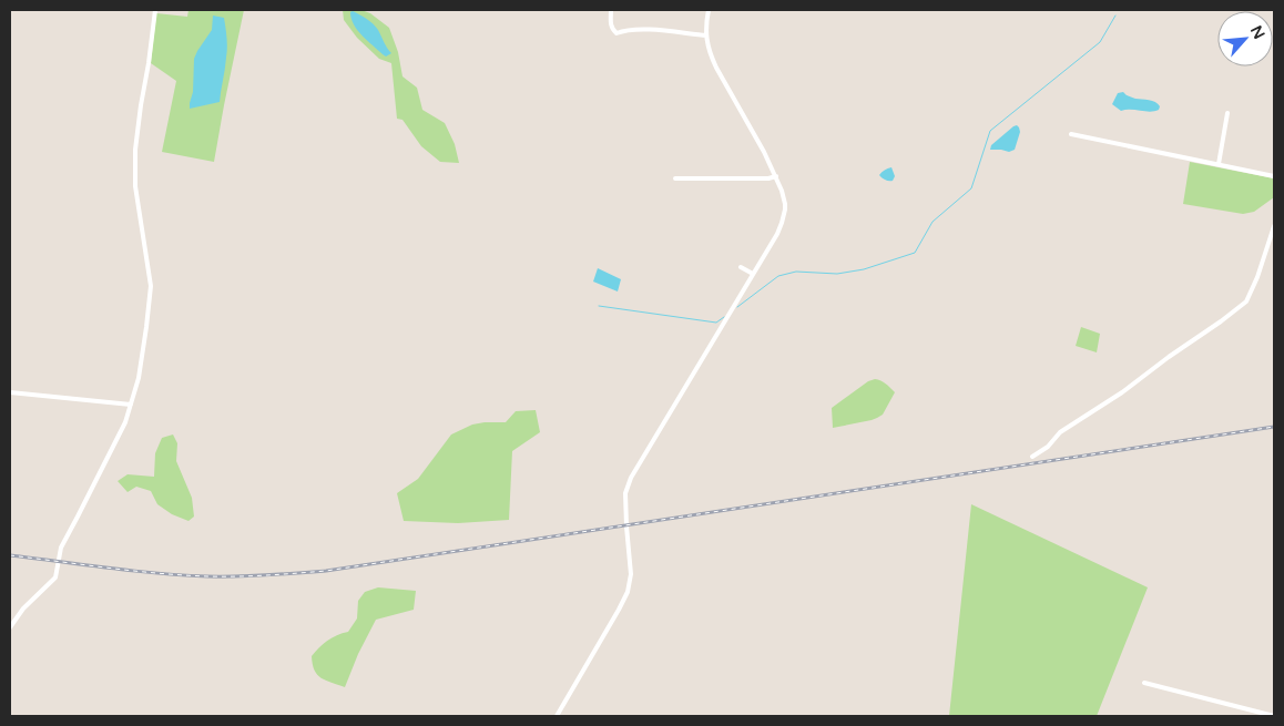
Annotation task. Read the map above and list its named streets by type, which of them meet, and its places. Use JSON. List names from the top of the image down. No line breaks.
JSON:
{"north":"top right"}
